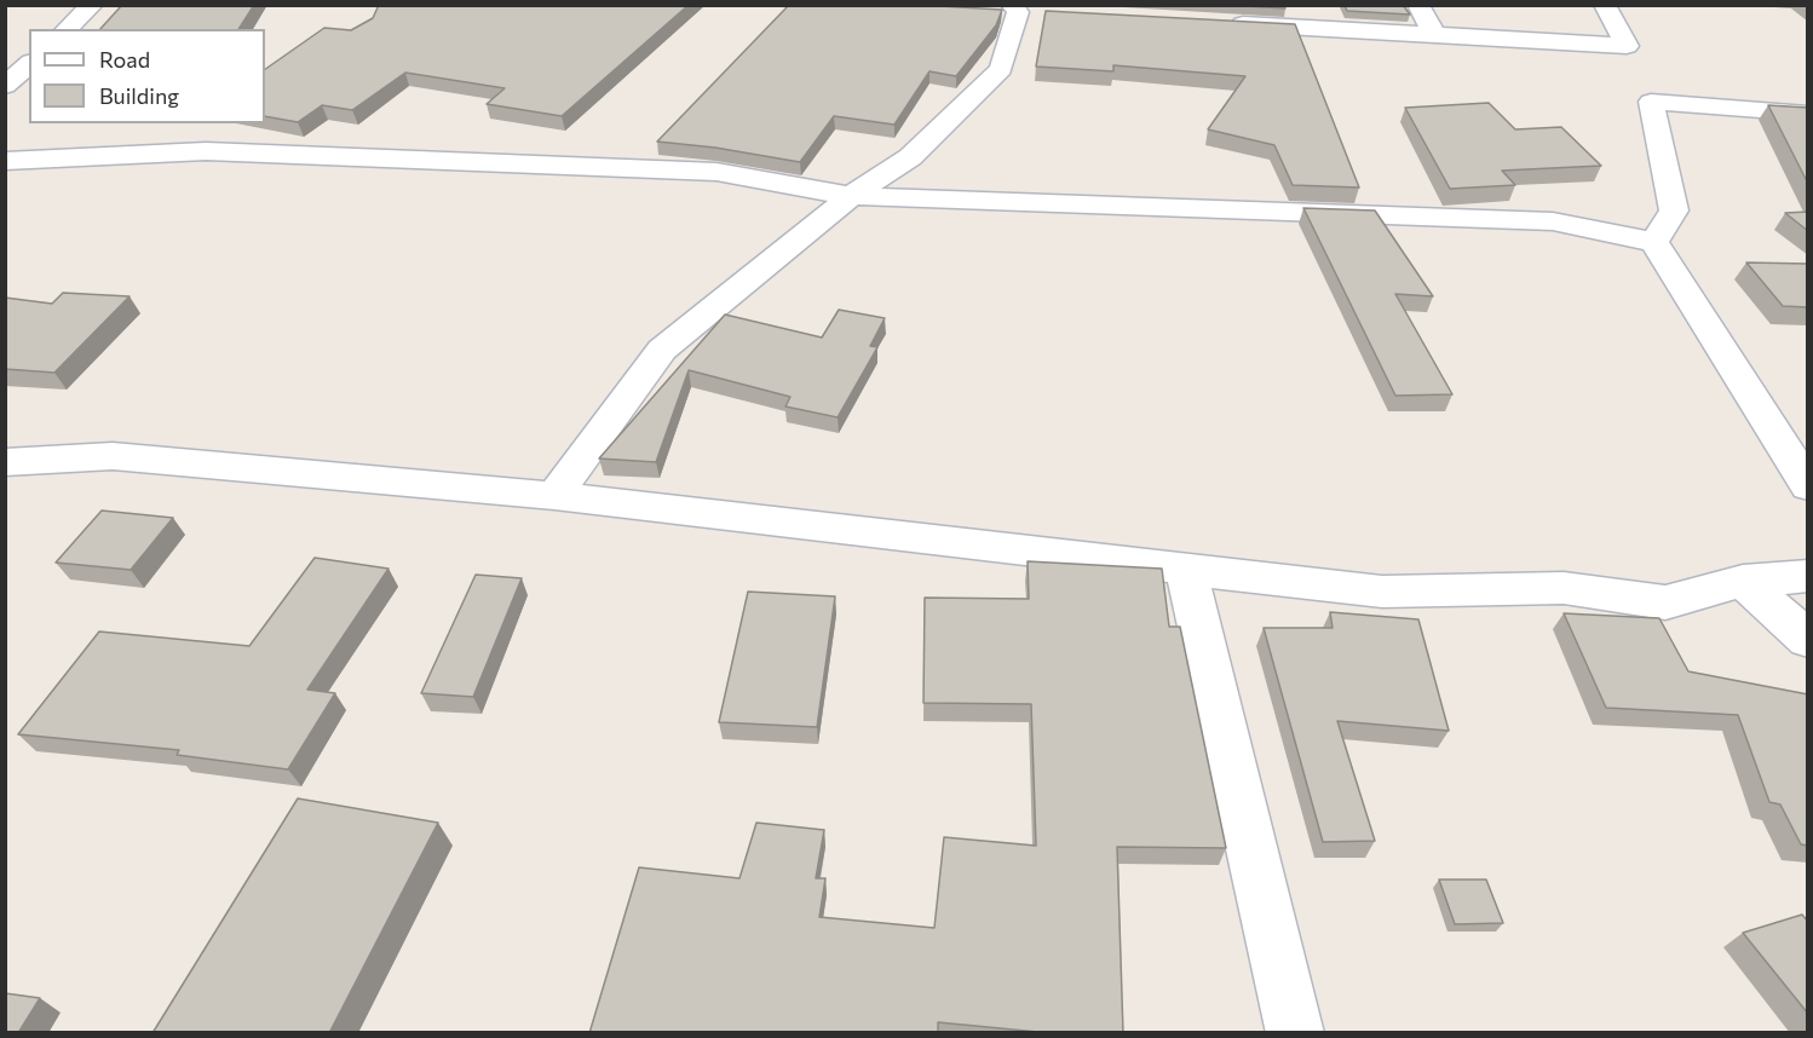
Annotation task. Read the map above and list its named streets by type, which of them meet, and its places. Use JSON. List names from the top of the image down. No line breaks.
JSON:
{"legend":["Road","Building"]}
